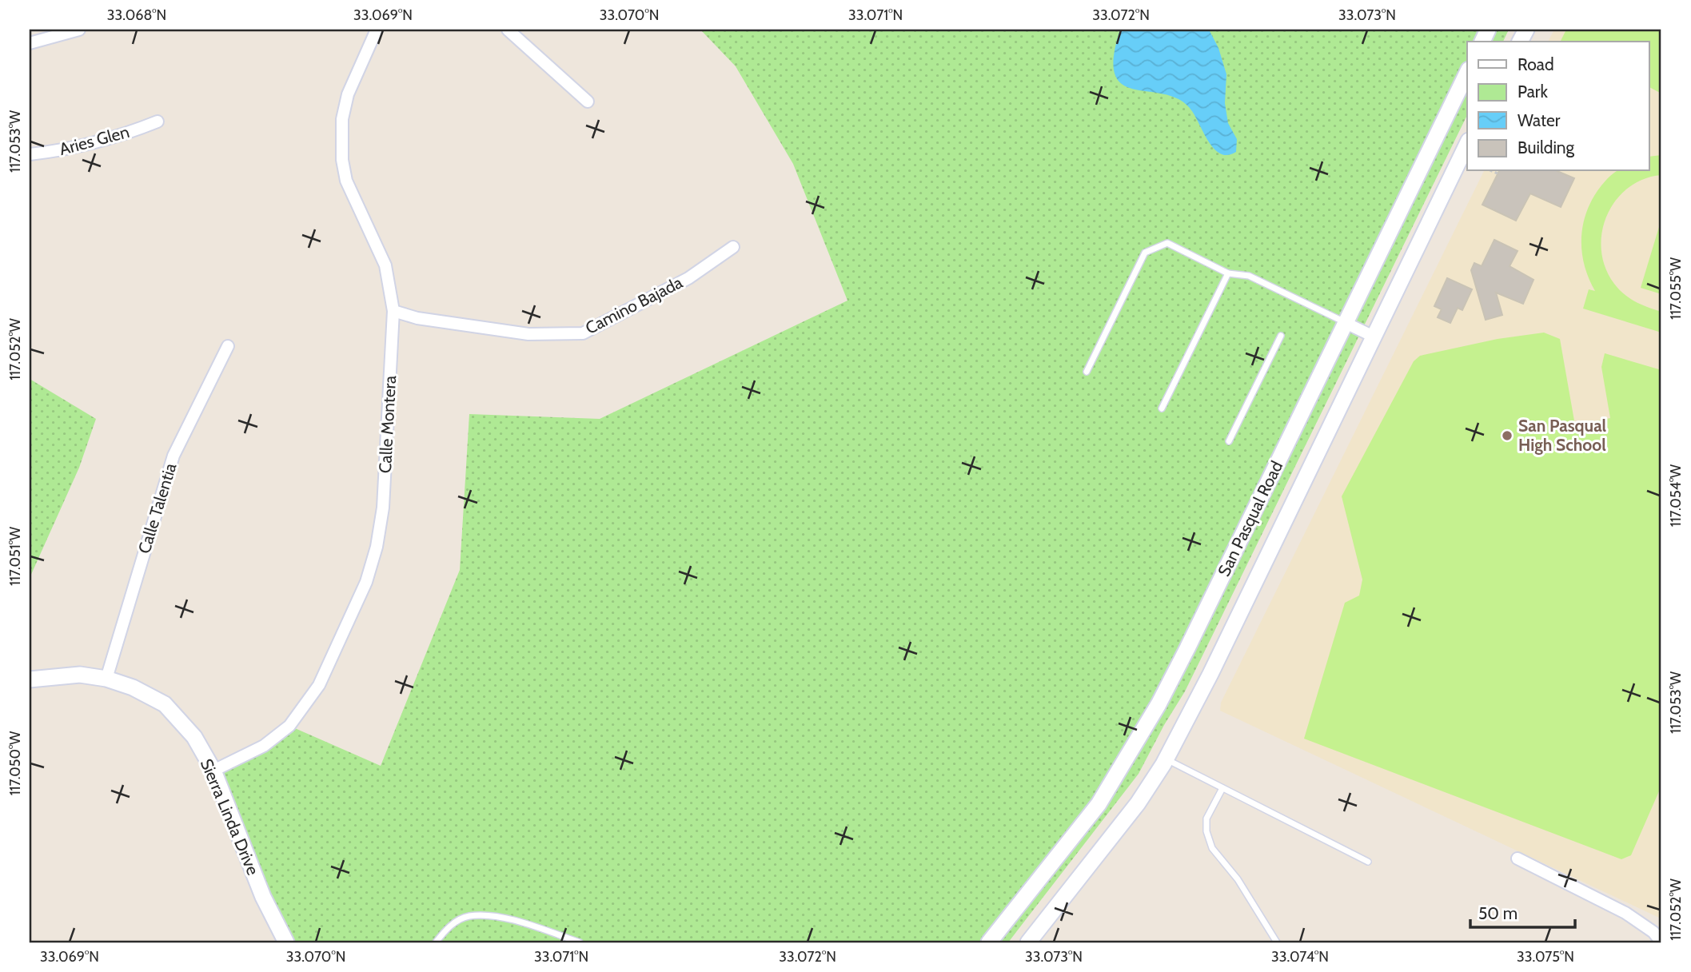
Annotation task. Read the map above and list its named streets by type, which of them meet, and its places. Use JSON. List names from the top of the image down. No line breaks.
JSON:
{"streets":{"main road":["San Pasqual Road","Sierra Linda Drive"],"street":["Aries Glen","Camino Bajada","Calle Montera","Calle Talentia"]},"crossings":[["Camino Bajada","Calle Montera"],["Calle Montera","Sierra Linda Drive"],["Calle Talentia","Sierra Linda Drive"]],"places":["San Pasqual High School"],"legend":["Road","Park","Water","Building"],"scale_bar":"50 m","coordinates":["33.068°N","33.069°N","33.070°N","33.071°N","33.072°N","33.073°N","117.053°W","117.055°W","117.052°W","117.054°W","117.051°W","117.050°W","33.074°N","33.075°N"]}
